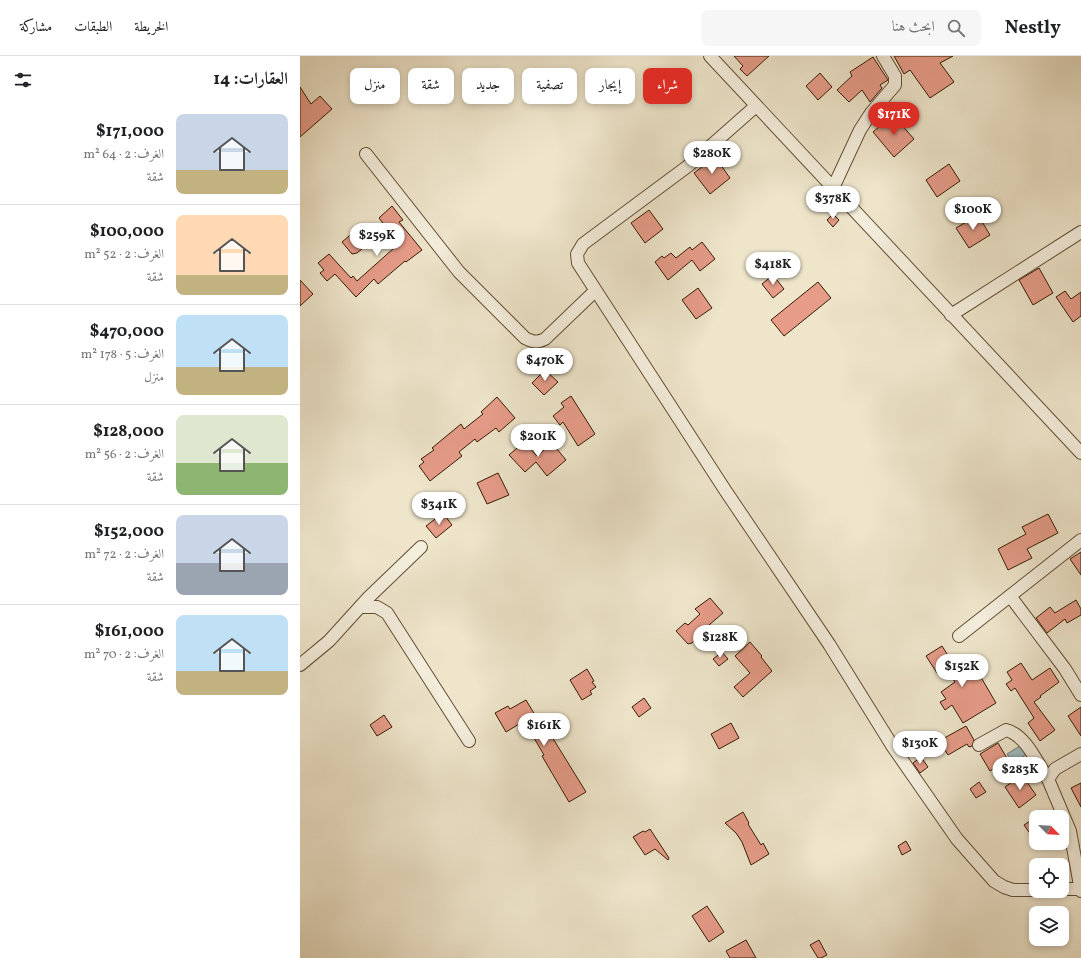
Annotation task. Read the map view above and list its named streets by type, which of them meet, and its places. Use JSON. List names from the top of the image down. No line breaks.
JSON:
{"north":"bottom right","page":{"header":"Nestly","search":"ابحث هنا","nav":["الخريطة","الطبقات","مشاركة"],"heading":"العقارات: 14","chip":["شراء","إيجار","تصفية","جديد","شقة","منزل"],"price":["$171K","$280K","$378K","$100K","$259K","$418K","$470K","$201K","$341K","$128K","$152K","$161K","$130K","$283K"],"list":[{"name":"$171,000","note":"الغرف: 2 · 64 m² · شقة"},{"name":"$100,000","note":"الغرف: 2 · 52 m² · شقة"},{"name":"$470,000","note":"الغرف: 5 · 178 m² · منزل"},{"name":"$128,000","note":"الغرف: 2 · 56 m² · شقة"},{"name":"$152,000","note":"الغرف: 2 · 72 m² · شقة"},{"name":"$161,000","note":"الغرف: 2 · 70 m² · شقة"}]}}
